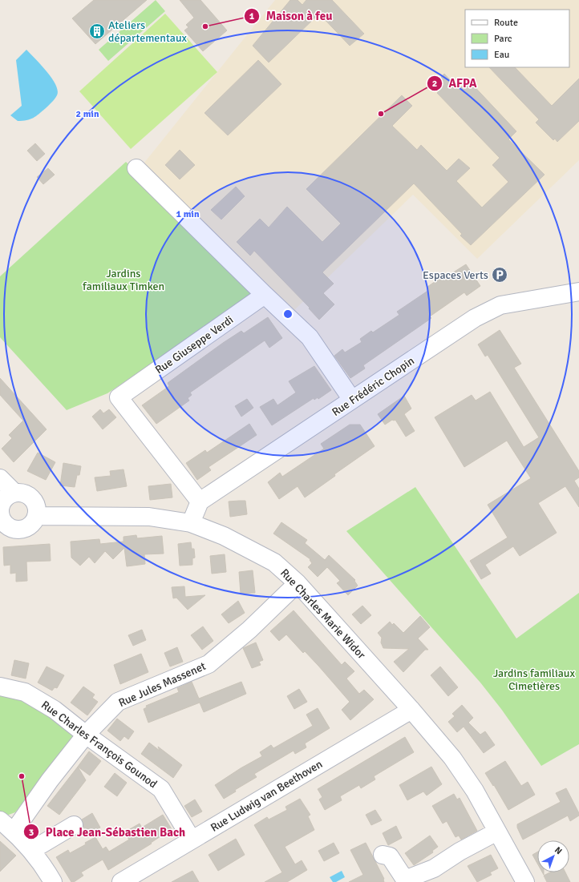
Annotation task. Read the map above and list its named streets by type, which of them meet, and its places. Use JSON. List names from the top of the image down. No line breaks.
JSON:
{"streets":{"street":["Rue Giuseppe Verdi","Rue Frédéric Chopin","Rue Charles Marie Widor","Rue Jules Massenet","Rue Charles François Gounod","Rue Ludwig van Beethoven"]},"crossings":[["Rue Giuseppe Verdi","Rue Frédéric Chopin"],["Rue Charles Marie Widor","Rue Jules Massenet"],["Rue Charles Marie Widor","Rue Ludwig van Beethoven"],["Rue Jules Massenet","Rue Charles François Gounod"],["Rue Charles François Gounod","Rue Ludwig van Beethoven"]],"parks":["Jardins familiaux Timken","Jardins familiaux Cimetières"],"places":{"other":["Maison à feu","AFPA","Place Jean-Sébastien Bach"],"building":["Ateliers départementaux"],"parking":["Espaces Verts"]},"legend":["Route","Parc","Eau"],"north":"top right","rings":["2 min","1 min"]}
